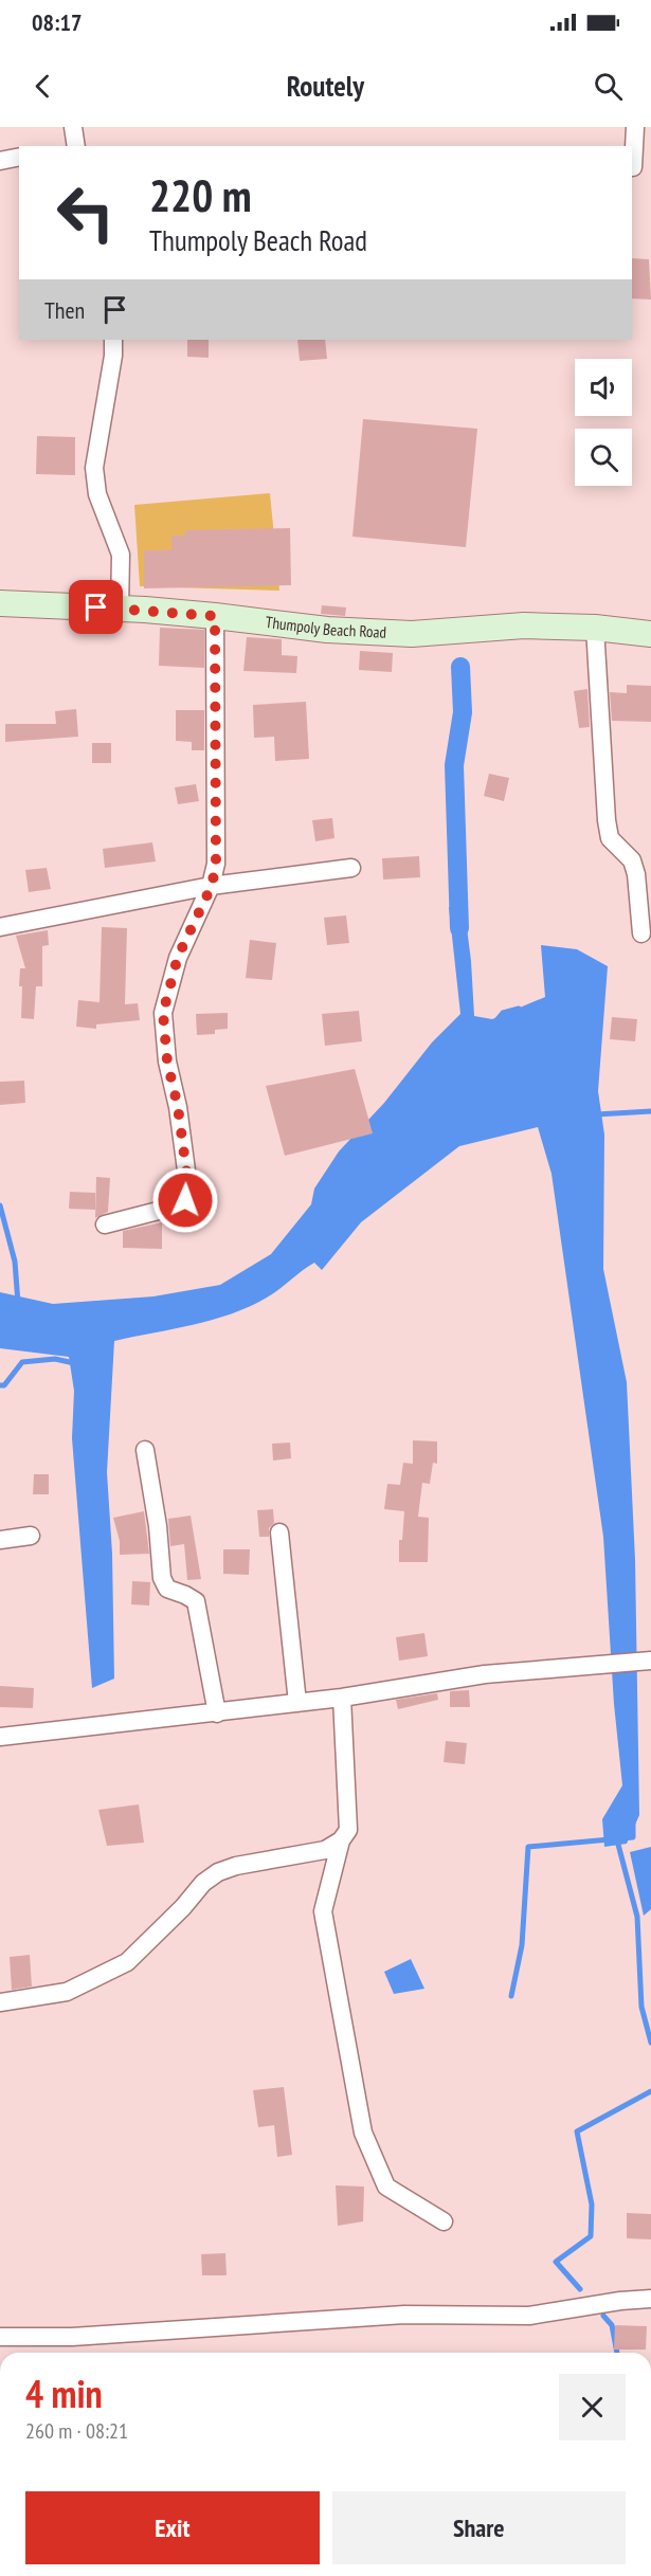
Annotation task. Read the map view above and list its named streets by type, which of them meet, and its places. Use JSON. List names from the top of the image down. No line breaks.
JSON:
{"streets":{"main road":["Thumpoly Beach Road"]},"page":{"status":"08:17","header":"Routely","turn":["220 m","Thumpoly Beach Road"],"then":"Then","heading":["4 min","260 m · 08:21"],"buttons":["Exit","Share"]}}
